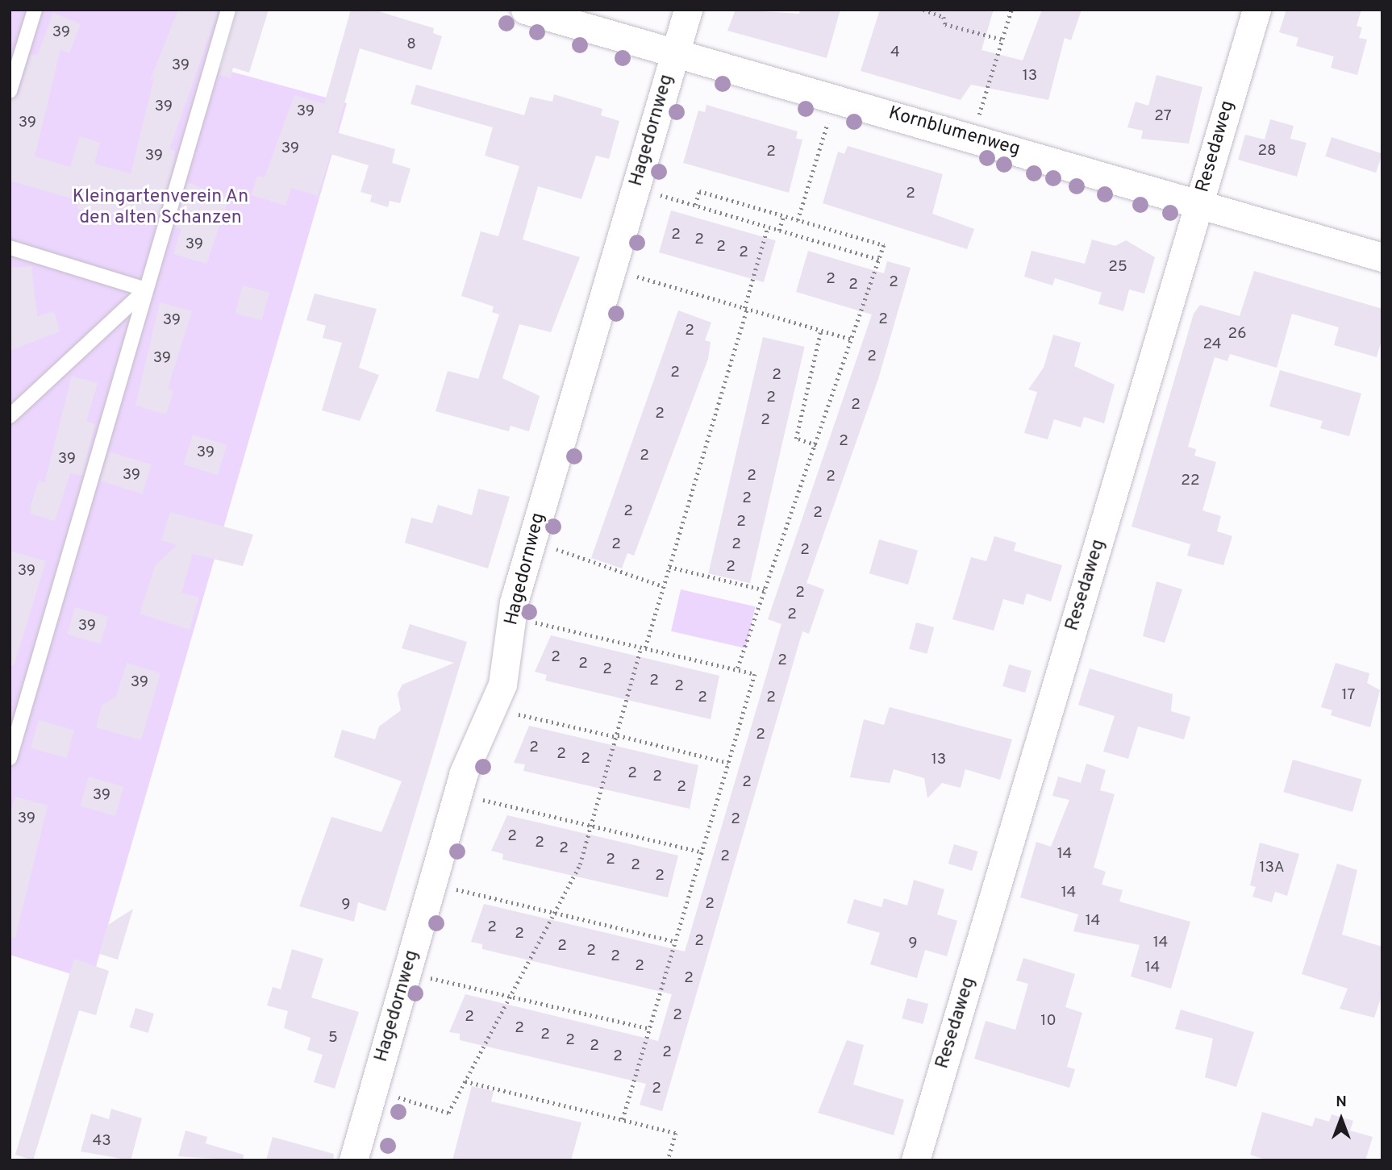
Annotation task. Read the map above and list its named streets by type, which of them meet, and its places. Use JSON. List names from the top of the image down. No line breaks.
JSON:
{"streets":{"street":["Hagedornweg","Kornblumenweg","Resedaweg"]},"crossings":[["Hagedornweg","Kornblumenweg"],["Kornblumenweg","Resedaweg"]],"parks":["Kleingartenverein An den alten Schanzen"],"house_numbers":["39","8","4","39","13","39","39","27","39","39","28","2","39","2","2","2","39","2","2","25","2","2","2","2","39","2","26","24","2","39","2","2","2","2","2","2","2","39","2","39","39","2","2","22","2","2","2","2","2","2","2","2","39","2","2","39","2","2","2","2","2","39","2","17","2","2","2","2","2","2","13","2","2","2","2","39","39","2","2","2","2","14","2","2","2","13A","2","14","2","9","14","2","2","2","14","9","2","2","2","2","14","2","2","2","10","2","2","5","2","2","2","2","2","43"],"north":"top"}
